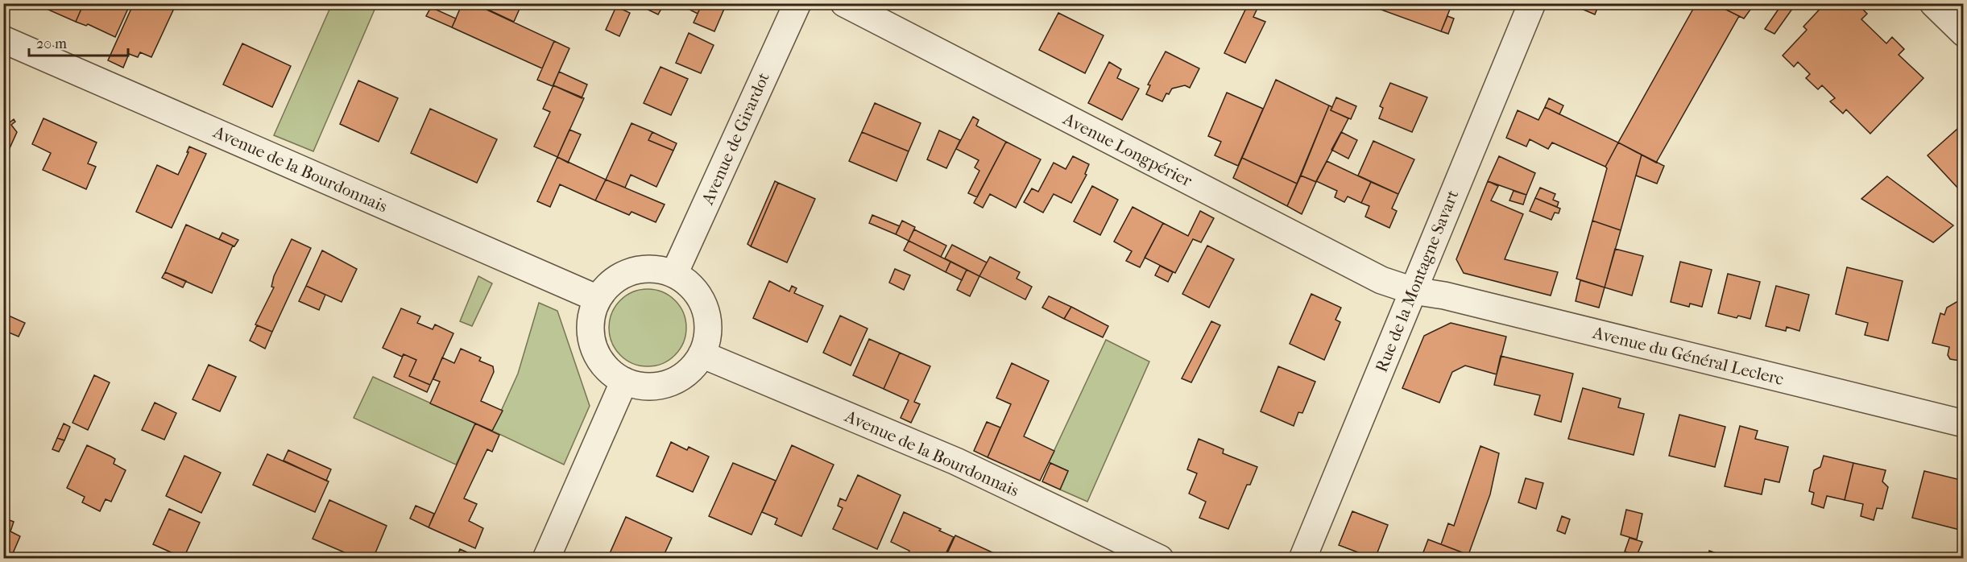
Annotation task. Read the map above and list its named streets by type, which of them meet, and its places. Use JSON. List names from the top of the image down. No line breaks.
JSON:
{"streets":{"street":["Avenue de Girardot","Avenue Longpérier","Avenue de la Bourdonnais","Rue de la Montagne Savart","Avenue du Général Leclerc"]},"crossings":[["Avenue de Girardot","Avenue de la Bourdonnais"],["Avenue Longpérier","Rue de la Montagne Savart"],["Avenue Longpérier","Avenue du Général Leclerc"],["Rue de la Montagne Savart","Avenue du Général Leclerc"]],"scale_bar":"20 m"}
